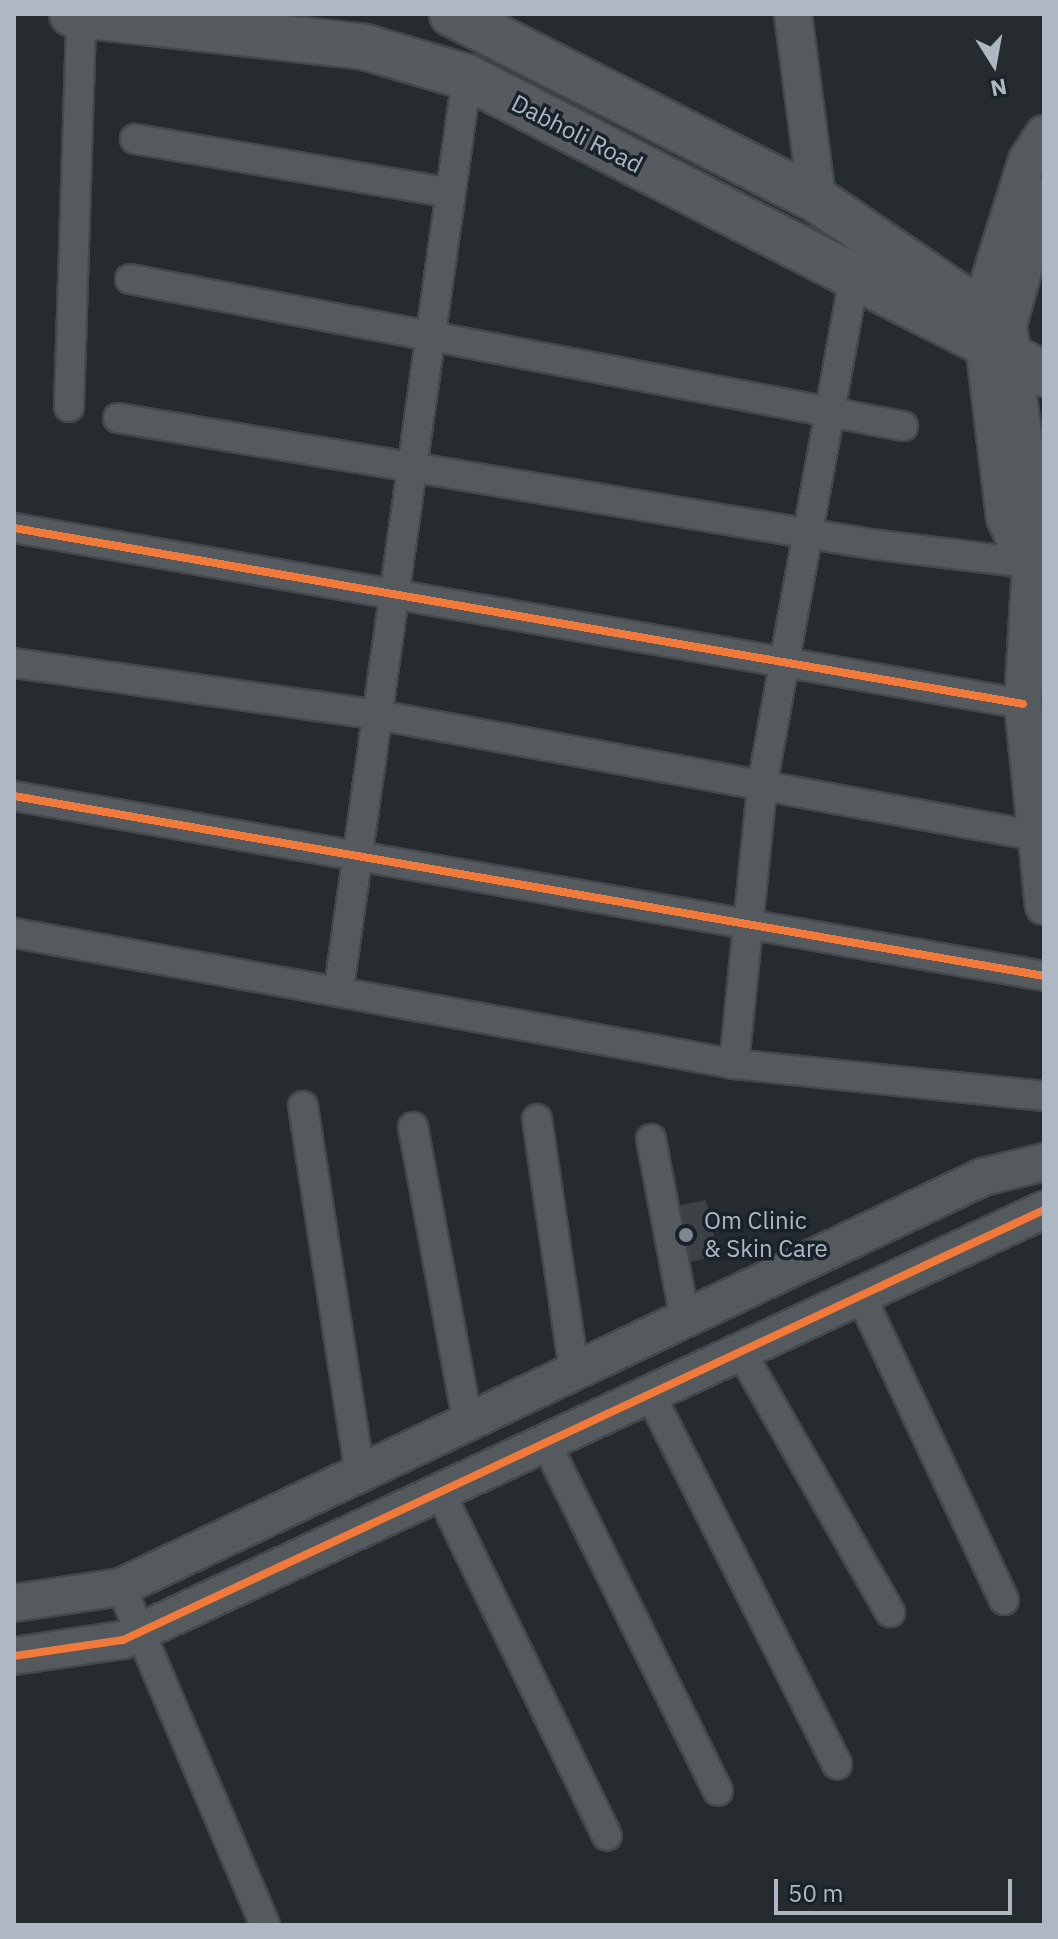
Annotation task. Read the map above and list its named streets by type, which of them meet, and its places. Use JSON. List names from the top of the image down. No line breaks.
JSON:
{"streets":{"main road":["Dabholi Road"]},"places":["Om Clinic & Skin Care"],"scale_bar":"50 m","north":"bottom"}
